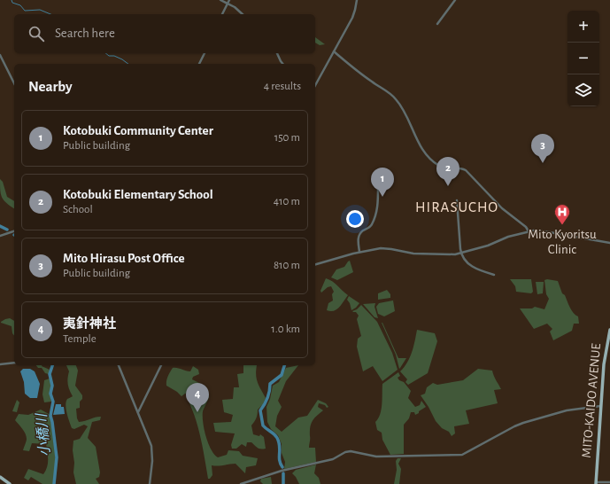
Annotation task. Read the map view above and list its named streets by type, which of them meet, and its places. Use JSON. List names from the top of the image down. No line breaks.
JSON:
{"streets":{"main road":["MITO-KAIDO AVENUE"]},"districts":["HIRASUCHO"],"water":["小橋川"],"places":{"hospital":["Mito Kyoritsu Clinic"]},"page":{"map_buttons":["+","−"],"search":"Search here","heading":["Nearby","4 results"],"list":[{"mark":"1","name":"Kotobuki Community Center","note":"Public building","value":"150 m"},{"mark":"2","name":"Kotobuki Elementary School","note":"School","value":"410 m"},{"mark":"3","name":"Mito Hirasu Post Office","note":"Public building","value":"810 m"},{"mark":"4","name":"夷針神社","note":"Temple","value":"1.0 km"}],"pins":["3","2","1","4"]}}
